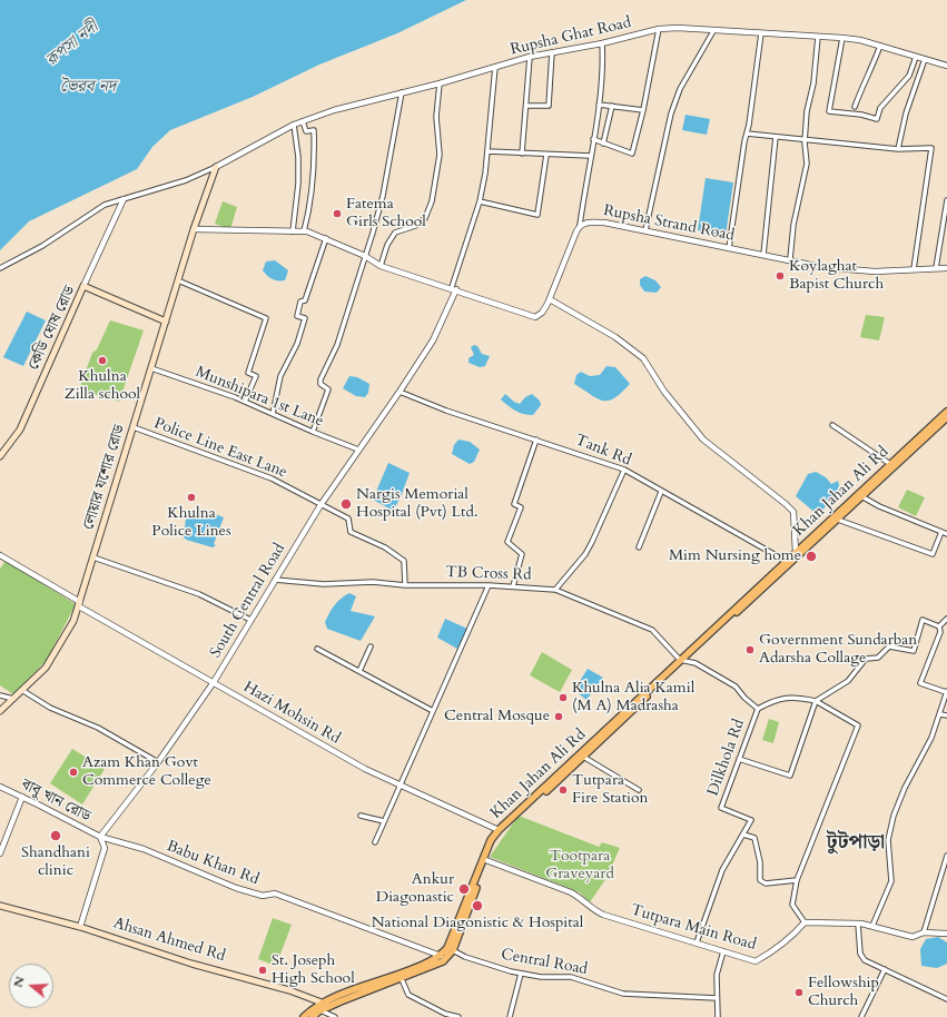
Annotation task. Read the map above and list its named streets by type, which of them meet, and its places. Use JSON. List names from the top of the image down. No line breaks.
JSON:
{"streets":{"highway":["Khan Jahan Ali Rd"],"main road":["কেডি ঘোষ রোড","লোয়ার যশোর রোড","Ahsan Ahmed Rd"],"street":["Rupsha Ghat Road","Rupsha Strand Road","Munshipara 1st Lane","Police Line East Lane","Tank Rd","TB Cross Rd","South Central Road","Hazi Mohsin Rd","Dilkhola Rd","বাবু খান রোড","Babu Khan Rd","Tutpara Main Road","Central Road"]},"crossings":[["Rupsha Ghat Road","লোয়ার যশোর রোড"],["Rupsha Strand Road","লোয়ার যশোর রোড"],["Rupsha Strand Road","South Central Road"],["কেডি ঘোষ রোড","লোয়ার যশোর রোড"],["Munshipara 1st Lane","লোয়ার যশোর রোড"],["Munshipara 1st Lane","South Central Road"],["Police Line East Lane","লোয়ার যশোর রোড"],["Police Line East Lane","TB Cross Rd"],["Police Line East Lane","South Central Road"],["Tank Rd","Khan Jahan Ali Rd"],["Tank Rd","South Central Road"],["লোয়ার যশোর রোড","Hazi Mohsin Rd"],["Khan Jahan Ali Rd","TB Cross Rd"],["Khan Jahan Ali Rd","Hazi Mohsin Rd"],["Khan Jahan Ali Rd","Babu Khan Rd"],["Khan Jahan Ali Rd","Tutpara Main Road"],["Khan Jahan Ali Rd","Ahsan Ahmed Rd"],["Khan Jahan Ali Rd","Central Road"],["TB Cross Rd","South Central Road"],["South Central Road","Hazi Mohsin Rd"],["South Central Road","বাবু খান রোড"],["South Central Road","Babu Khan Rd"],["Dilkhola Rd","Tutpara Main Road"],["বাবু খান রোড","Babu Khan Rd"]],"districts":["টুটপাড়া"],"water":["রূপসা নদী","ভৈরব নদ"],"parks":["Tootpara Graveyard"],"places":["Fatema Girls School","Koylaghat Bapist Church","Khulna Zilla school","Khulna Police Lines","Nargis Memorial Hospital (Pvt) Ltd.","Mim Nursing home","Government Sundarban Adarsha Collage","Khulna Alia Kamil (M A) Madrasha","Central Mosque","Azam Khan Govt Commerce College","Tutpara Fire Station","Shandhani clinic","Ankur Diagonastic","National Diagonistic & Hospital","St. Joseph High School","Fellowship Church"],"north":"left"}
